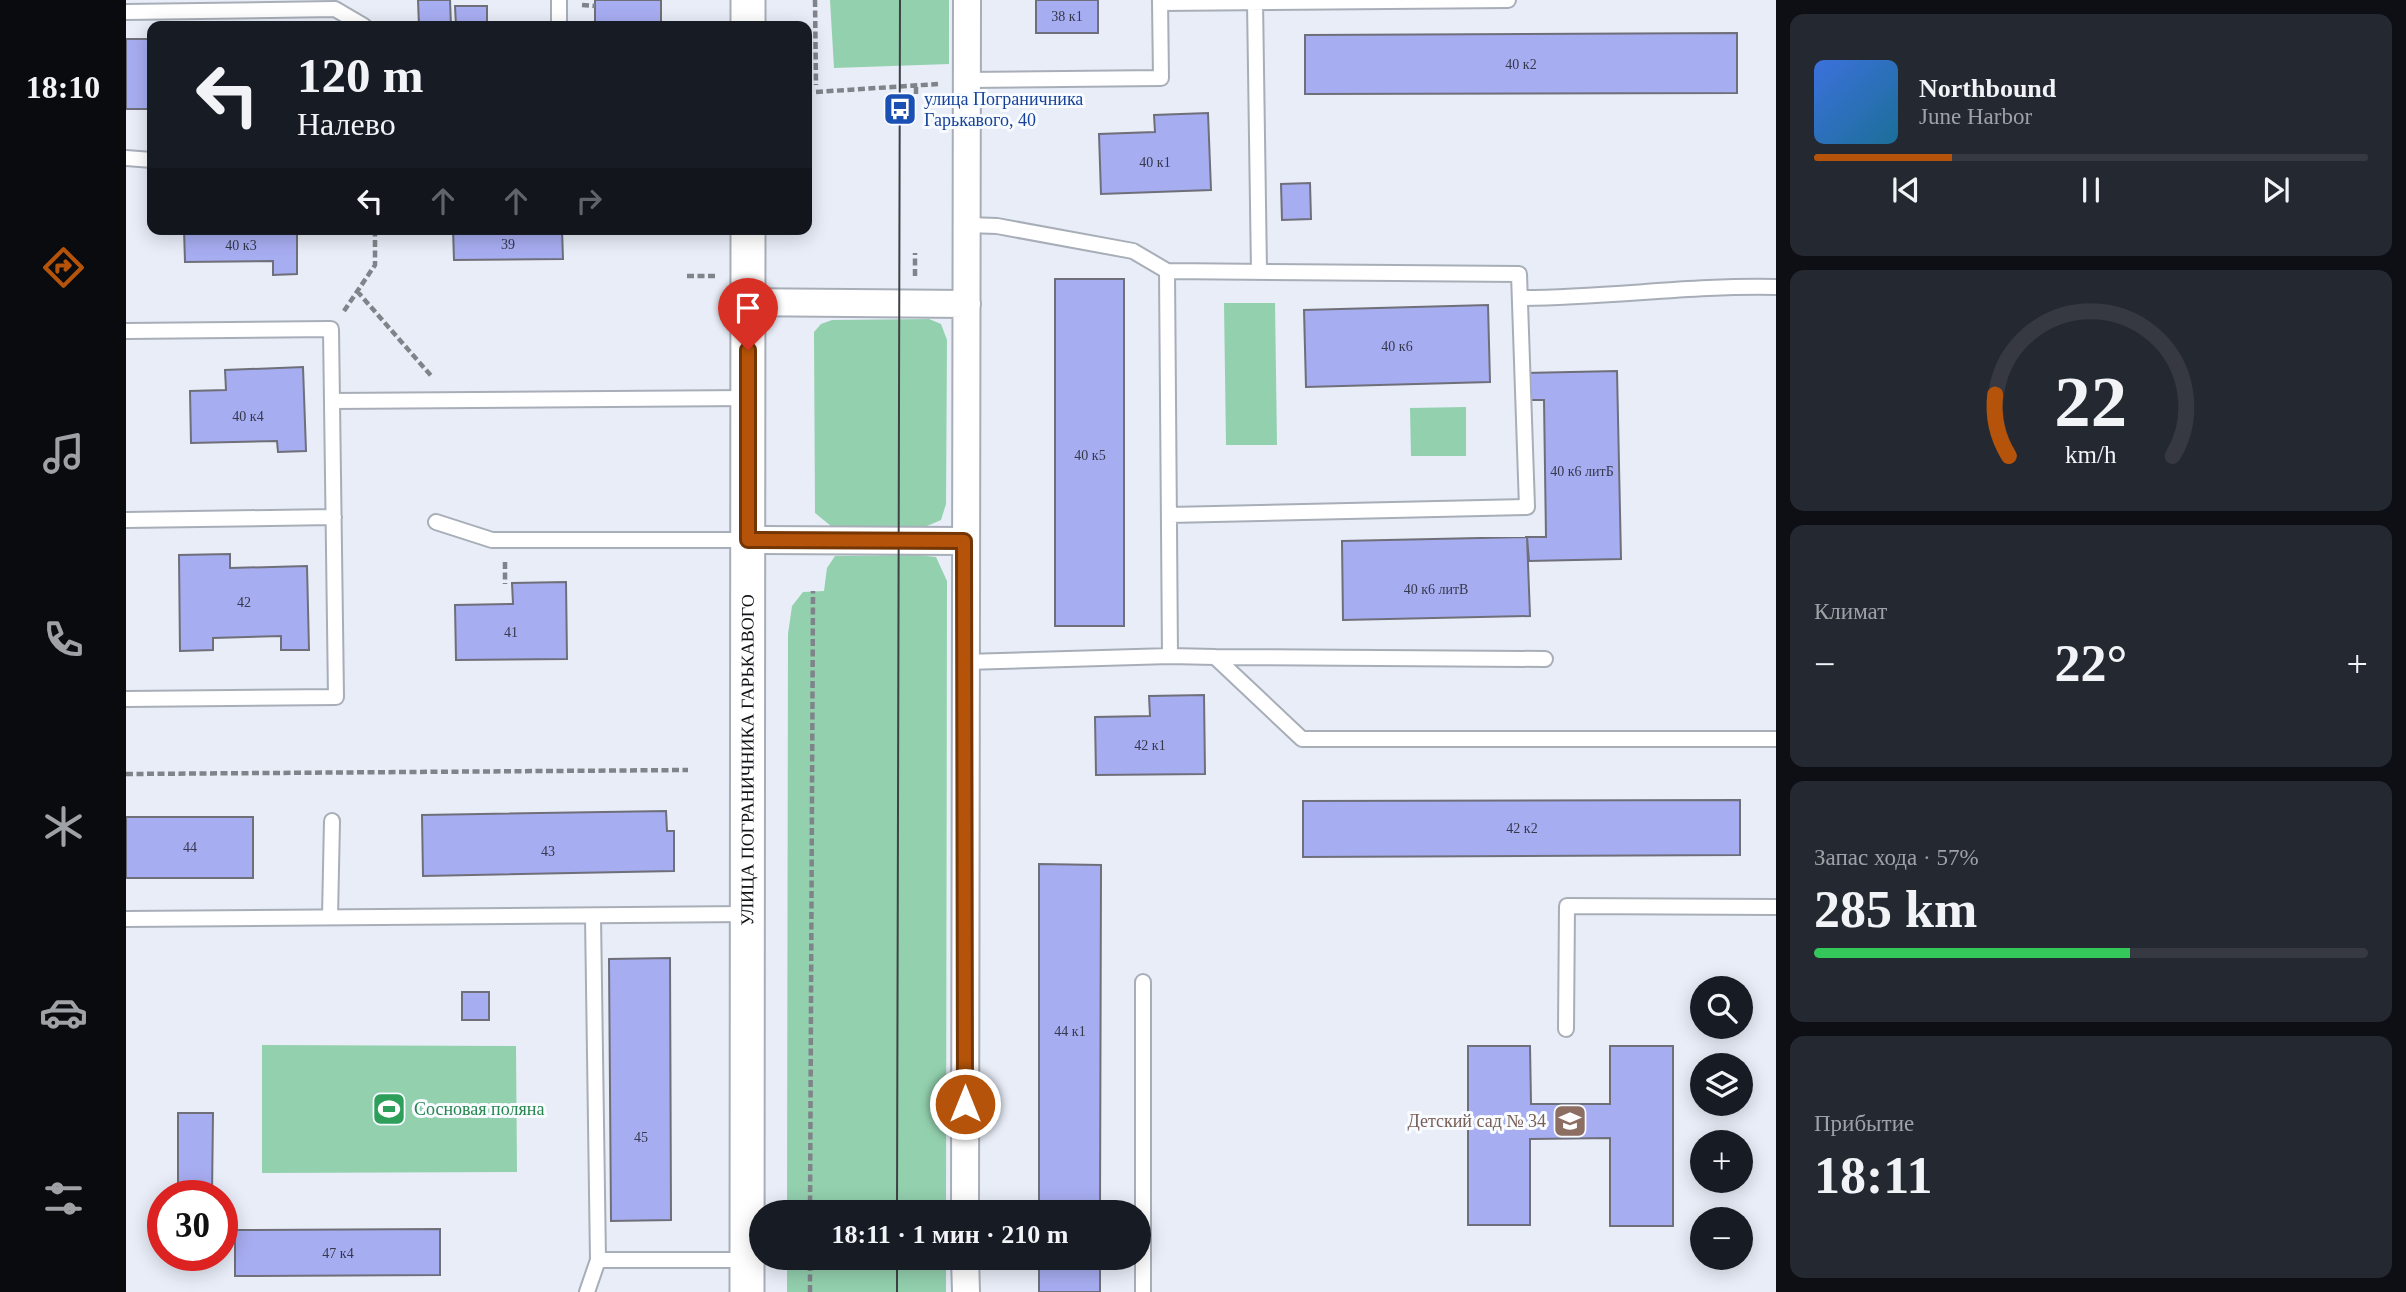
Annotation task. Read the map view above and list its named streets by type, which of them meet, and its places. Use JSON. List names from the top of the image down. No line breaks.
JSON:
{"streets":{"street":["УЛИЦА ПОГРАНИЧНИКА ГАРЬКАВОГО"]},"places":{"bus stop":["улица Пограничника Гарькавого, 40"],"sports":["Сосновая поляна"],"school or university":["Детский сад № 34"]},"house_numbers":["38 к1","40 к2","40 к1","39","40 к3","40 к6","40 к4","40 к5","40 к6 литБ","40 к6 литВ","42","41","42 к1","42 к2","44","43","44 к1","45","47 к4"],"page":{"tabs":"18:10","turn":["120 m","Налево"],"song":["Northbound","June Harbor"],"tile":["Климат",["Запас хода · 57%","285 km"],["Прибытие","18:11"]],"heat":["−","22°","+"],"map_buttons":["+","−"],"limit":"30","trip":"18:11 · 1 мин · 210 m","gauge":["22","km/h"]}}
